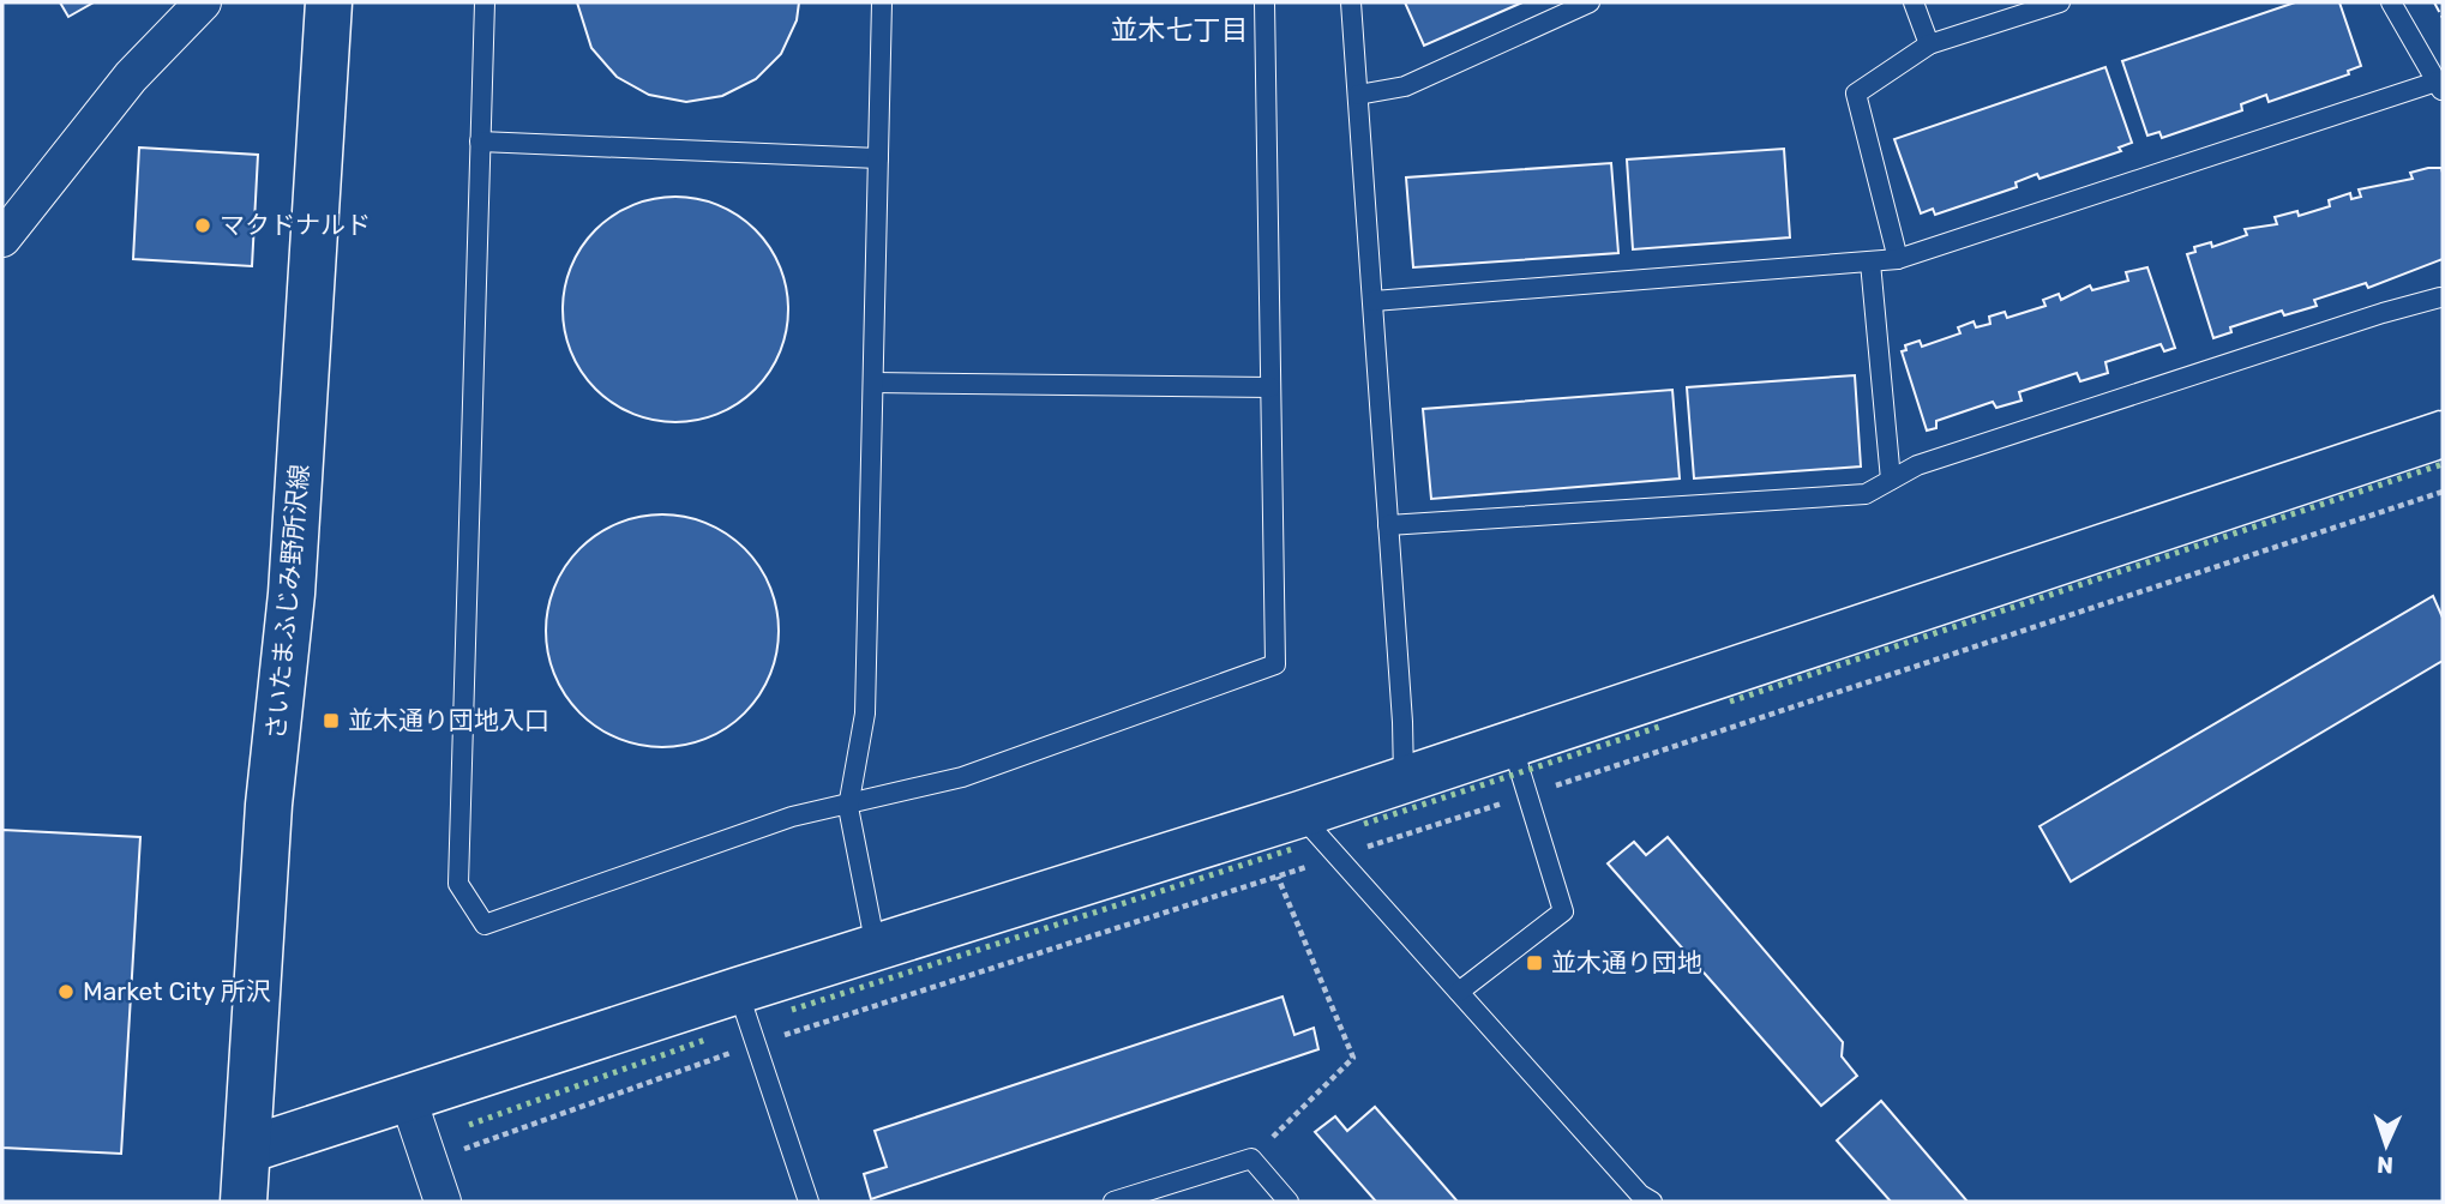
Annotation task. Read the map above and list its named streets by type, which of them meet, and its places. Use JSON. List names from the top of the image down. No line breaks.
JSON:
{"streets":{"street":["さいたまふじみ野所沢線"]},"districts":["並木七丁目"],"places":{"other":["マクドナルド","Market City 所沢"],"transit":["並木通り団地入口","並木通り団地"]},"north":"bottom"}
